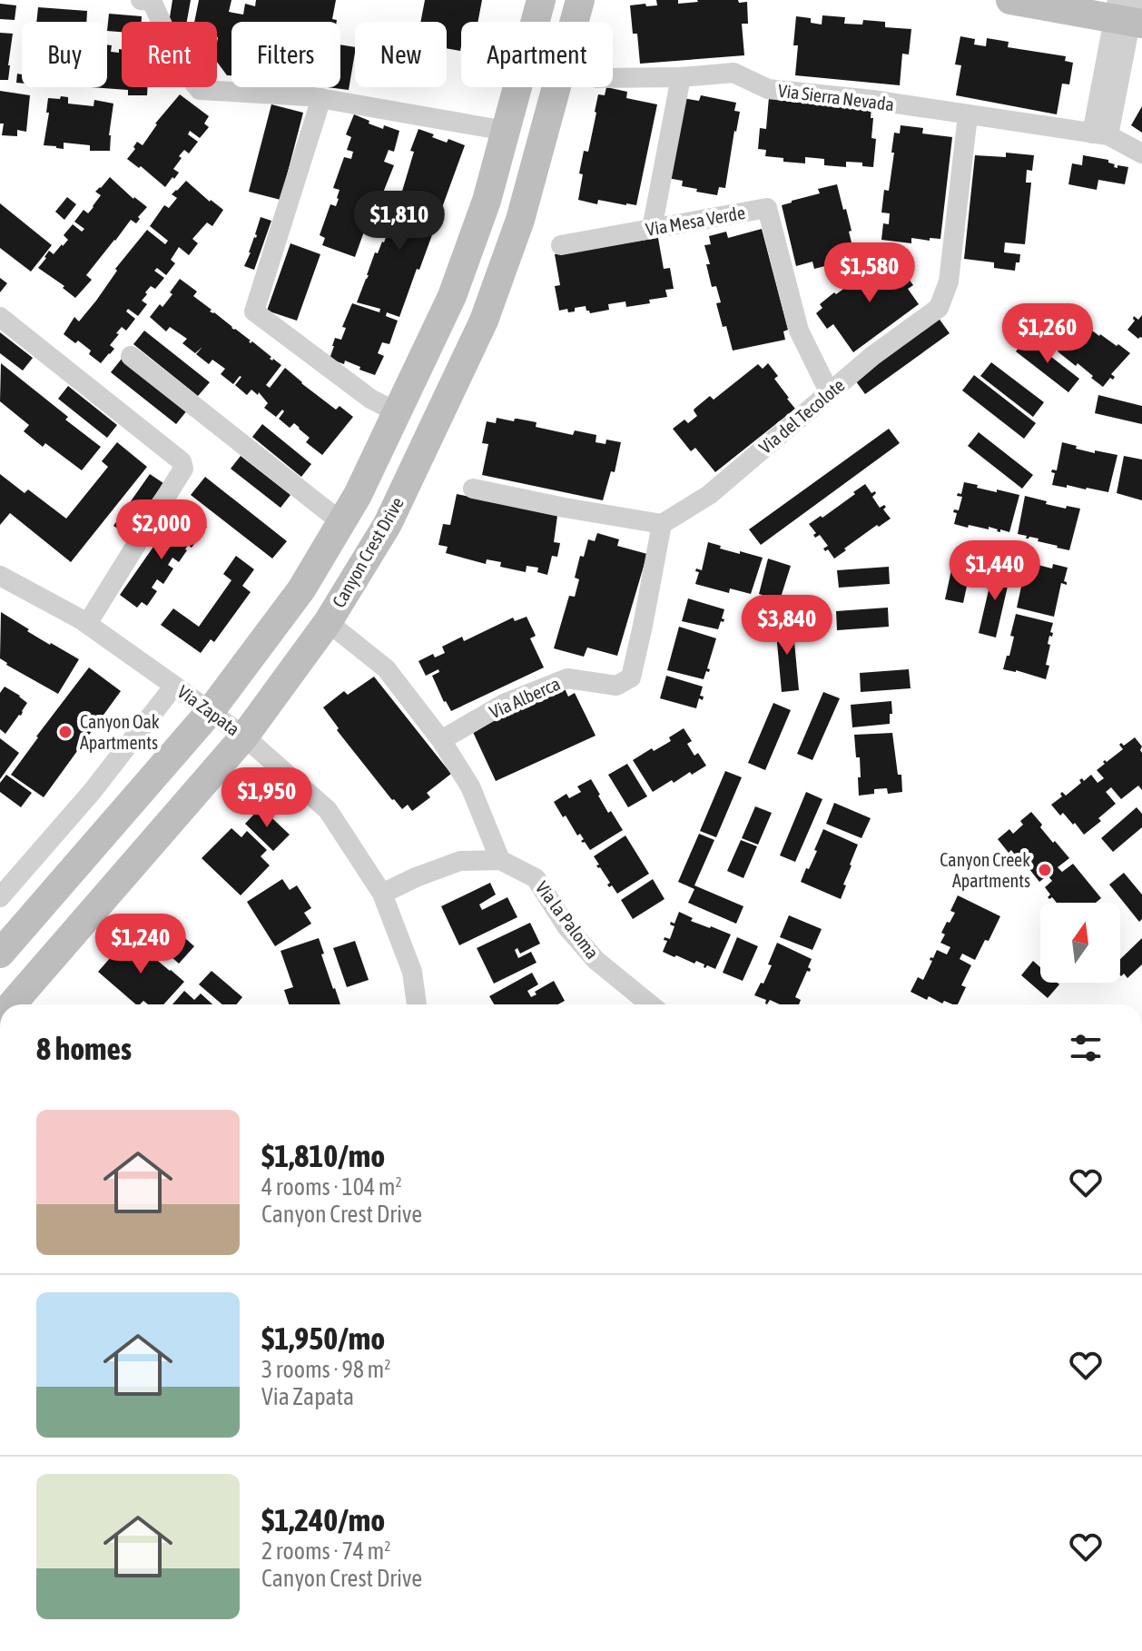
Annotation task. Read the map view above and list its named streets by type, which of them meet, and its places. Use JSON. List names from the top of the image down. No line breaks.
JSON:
{"streets":{"main road":["Canyon Crest Drive"],"street":["Via Sierra Nevada","Via Mesa Verde","Via del Tecolote","Via Alberca","Via Zapata","Via la Paloma"]},"crossings":[["Via Sierra Nevada","Via del Tecolote"],["Via Mesa Verde","Via del Tecolote"],["Via del Tecolote","Via Alberca"],["Canyon Crest Drive","Via Zapata"],["Via Zapata","Via la Paloma"]],"places":["Canyon Oak Apartments","Canyon Creek Apartments"],"north":"top","page":{"chip":["Buy","Rent","Filters","New","Apartment"],"price":["$1,810","$1,580","$1,260","$2,000","$1,440","$3,840","$1,950","$1,240"],"heading":"8 homes","list":[{"name":"$1,810/mo","note":"4 rooms · 104 m² · Canyon Crest Drive"},{"name":"$1,950/mo","note":"3 rooms · 98 m² · Via Zapata"},{"name":"$1,240/mo","note":"2 rooms · 74 m² · Canyon Crest Drive"}]}}
